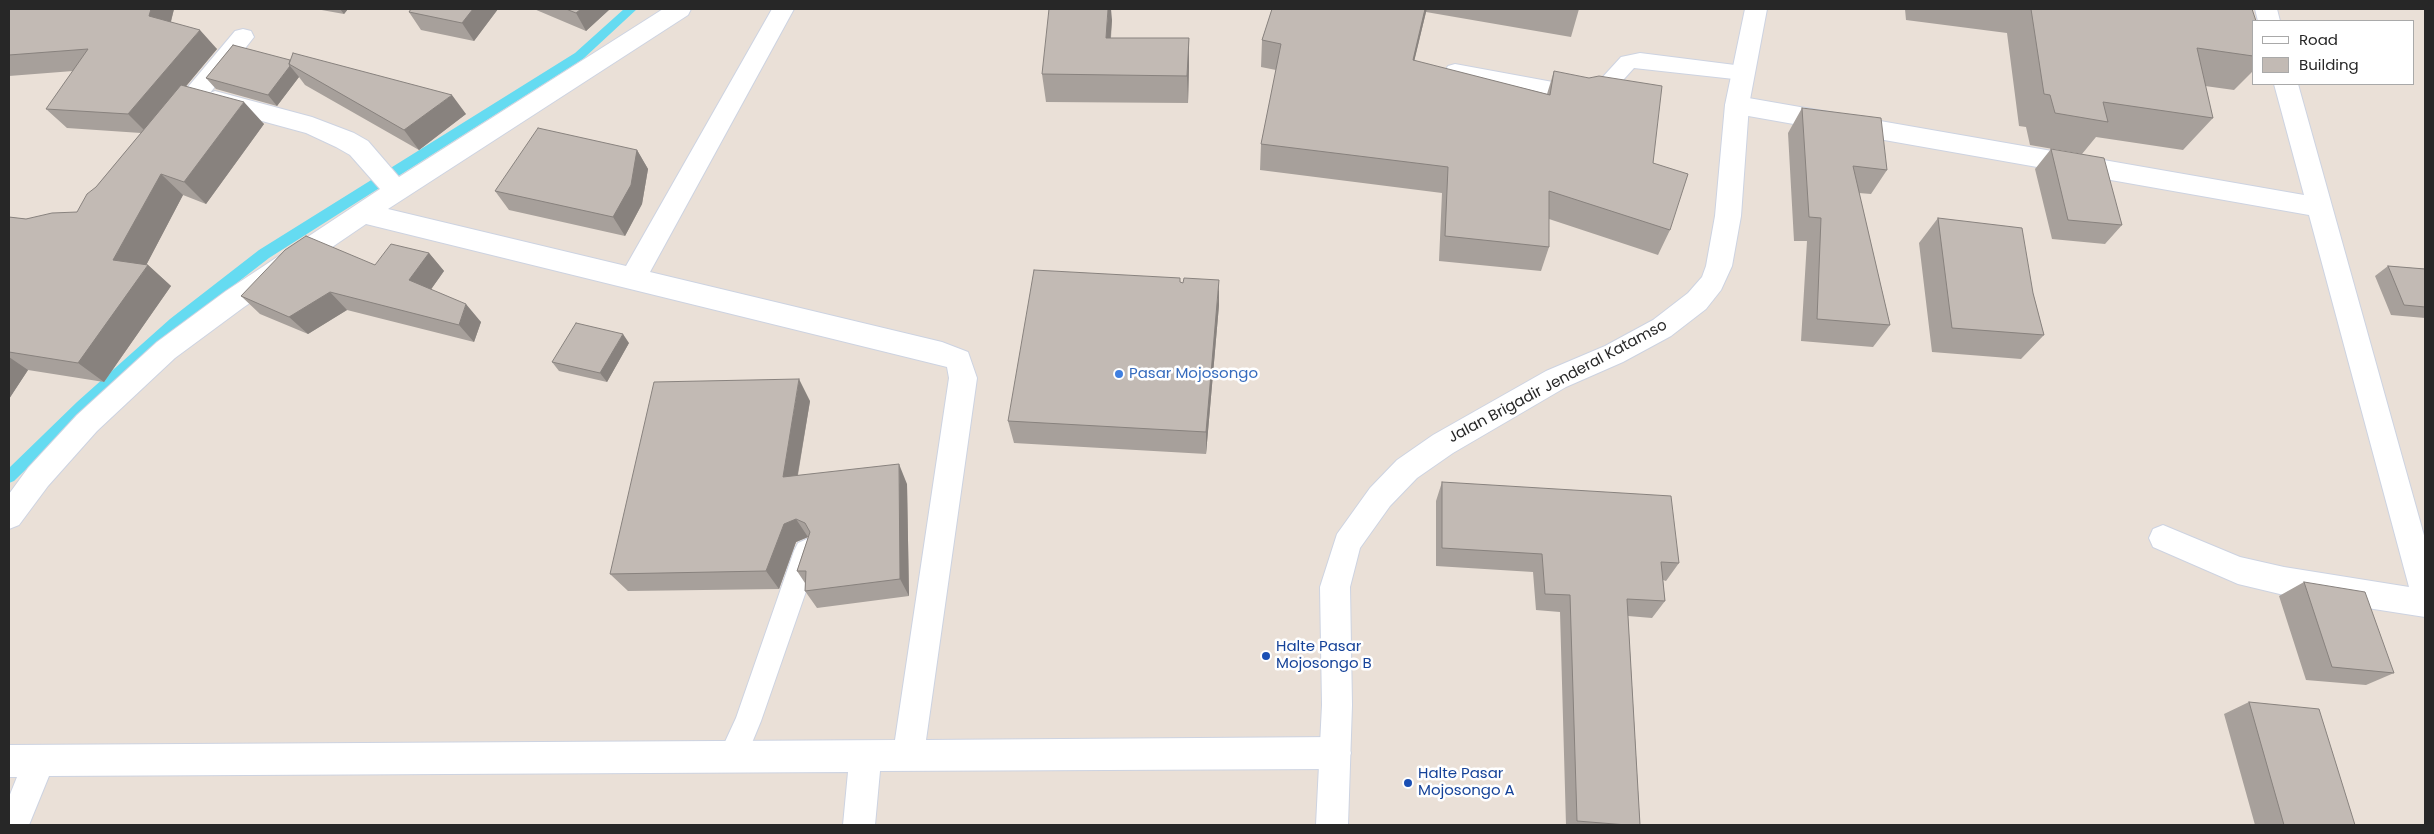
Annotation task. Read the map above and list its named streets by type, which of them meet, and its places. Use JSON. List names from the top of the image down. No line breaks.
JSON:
{"streets":{"street":["Jalan Brigadir Jenderal Katamso"]},"places":["Pasar Mojosongo","Halte Pasar Mojosongo B","Halte Pasar Mojosongo A"],"legend":["Road","Building"]}
